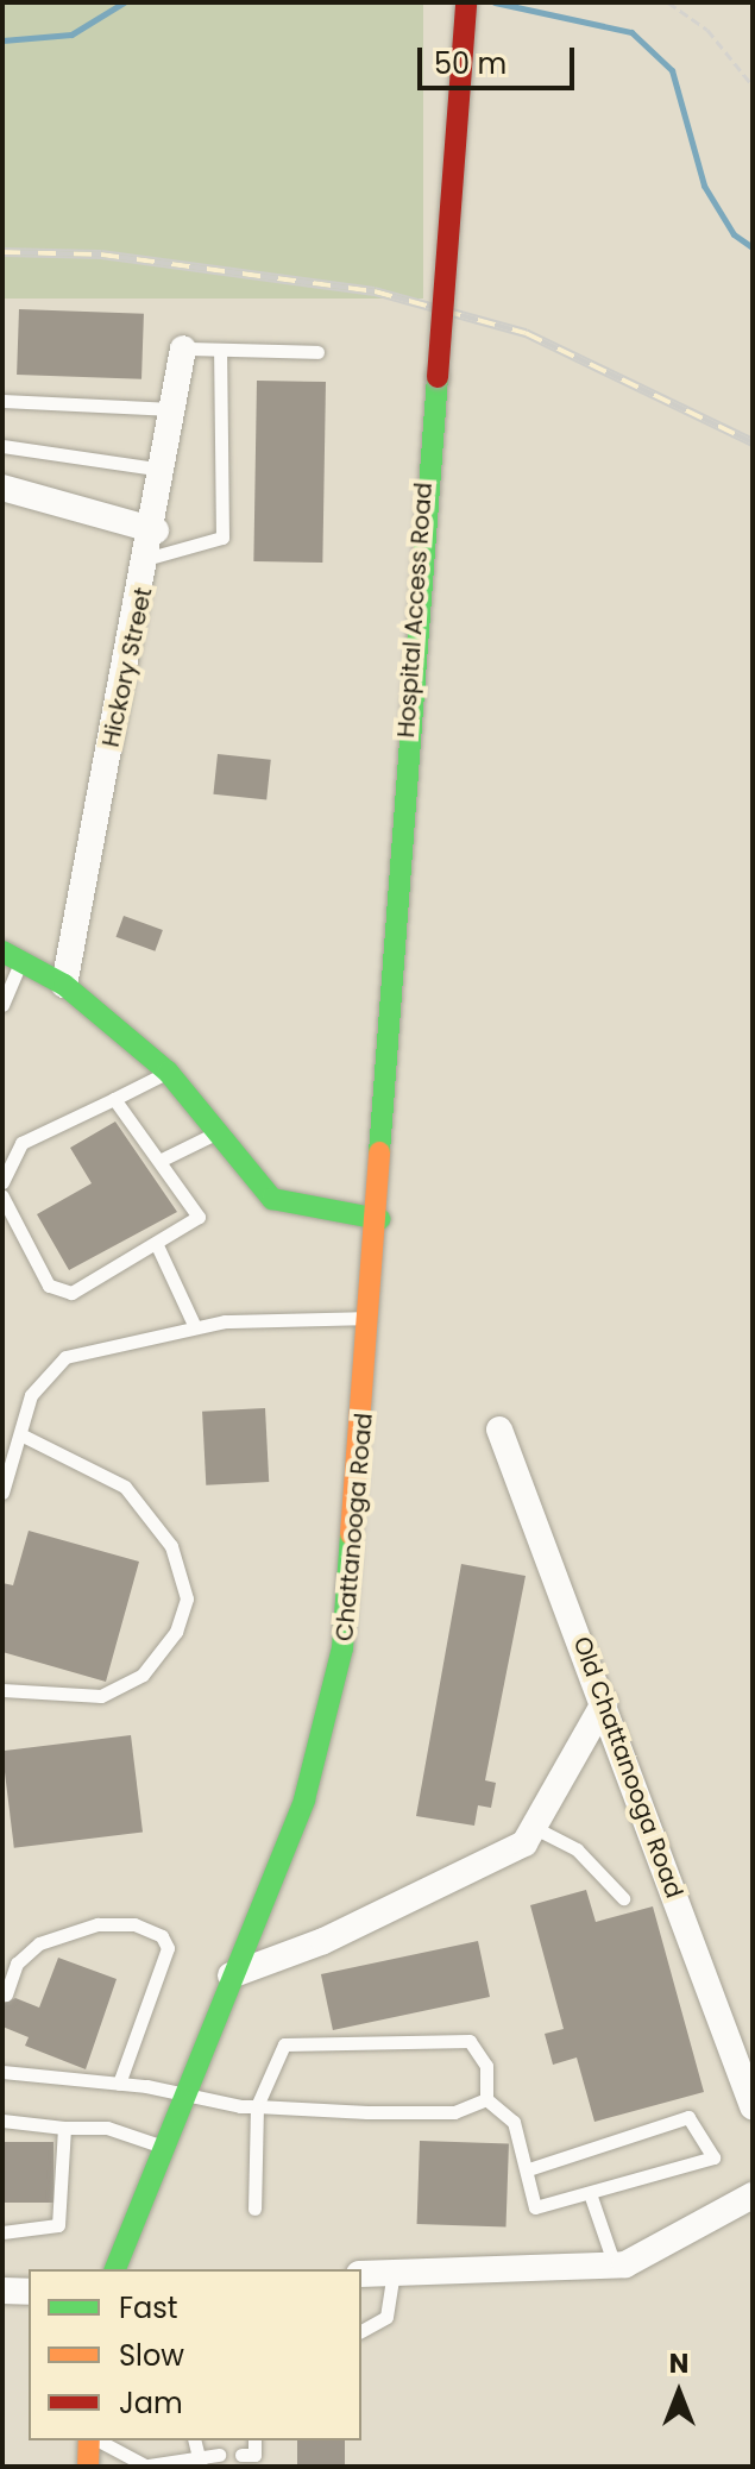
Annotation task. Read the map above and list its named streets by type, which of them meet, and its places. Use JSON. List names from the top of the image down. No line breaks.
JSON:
{"streets":{"main road":["Hospital Access Road","Chattanooga Road"],"street":["Hickory Street","Old Chattanooga Road"]},"crossings":[["Hospital Access Road","Chattanooga Road"]],"legend":["Fast","Slow","Jam"],"scale_bar":"50 m","north":"top"}
